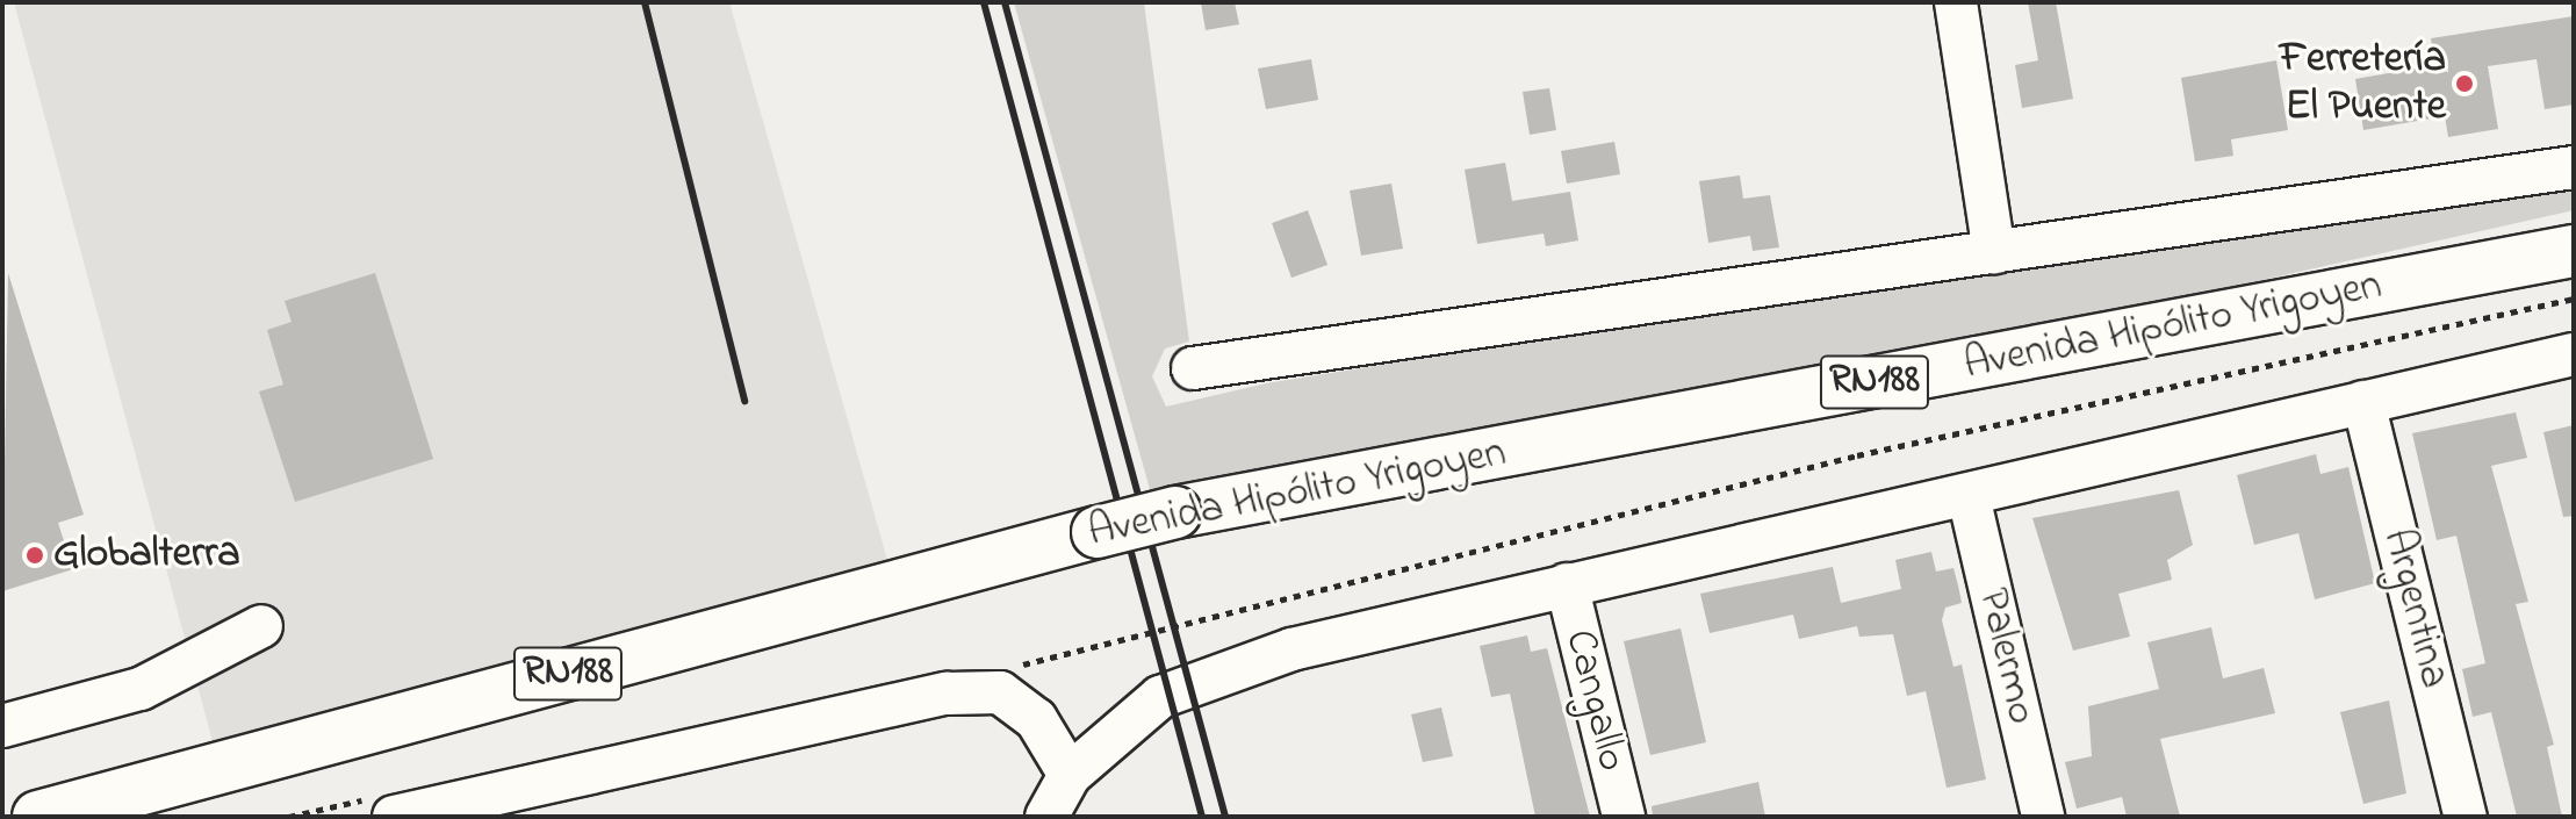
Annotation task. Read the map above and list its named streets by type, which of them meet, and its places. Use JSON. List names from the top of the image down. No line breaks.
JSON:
{"streets":{"main road":["Avenida Hipólito Yrigoyen","RN188"],"street":["Argentina","Palermo","Cangallo"]},"places":["Ferretería El Puente","Globalterra"]}
